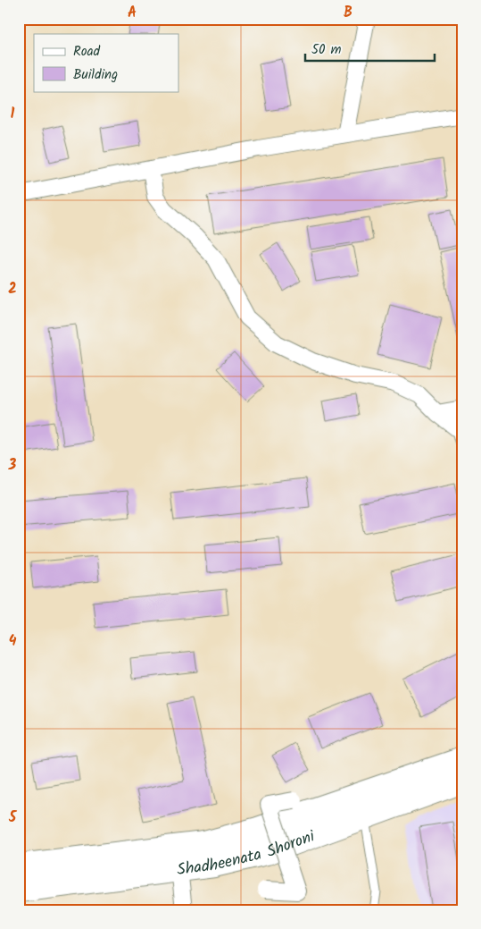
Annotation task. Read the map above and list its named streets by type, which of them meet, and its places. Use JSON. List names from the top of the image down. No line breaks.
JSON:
{"streets":{"main road":["Shadheenata Shoroni"]},"legend":["Road","Building"],"scale_bar":"50 m","grid":{"columns":["A","B"],"rows":["1","2","3","4","5"]}}
